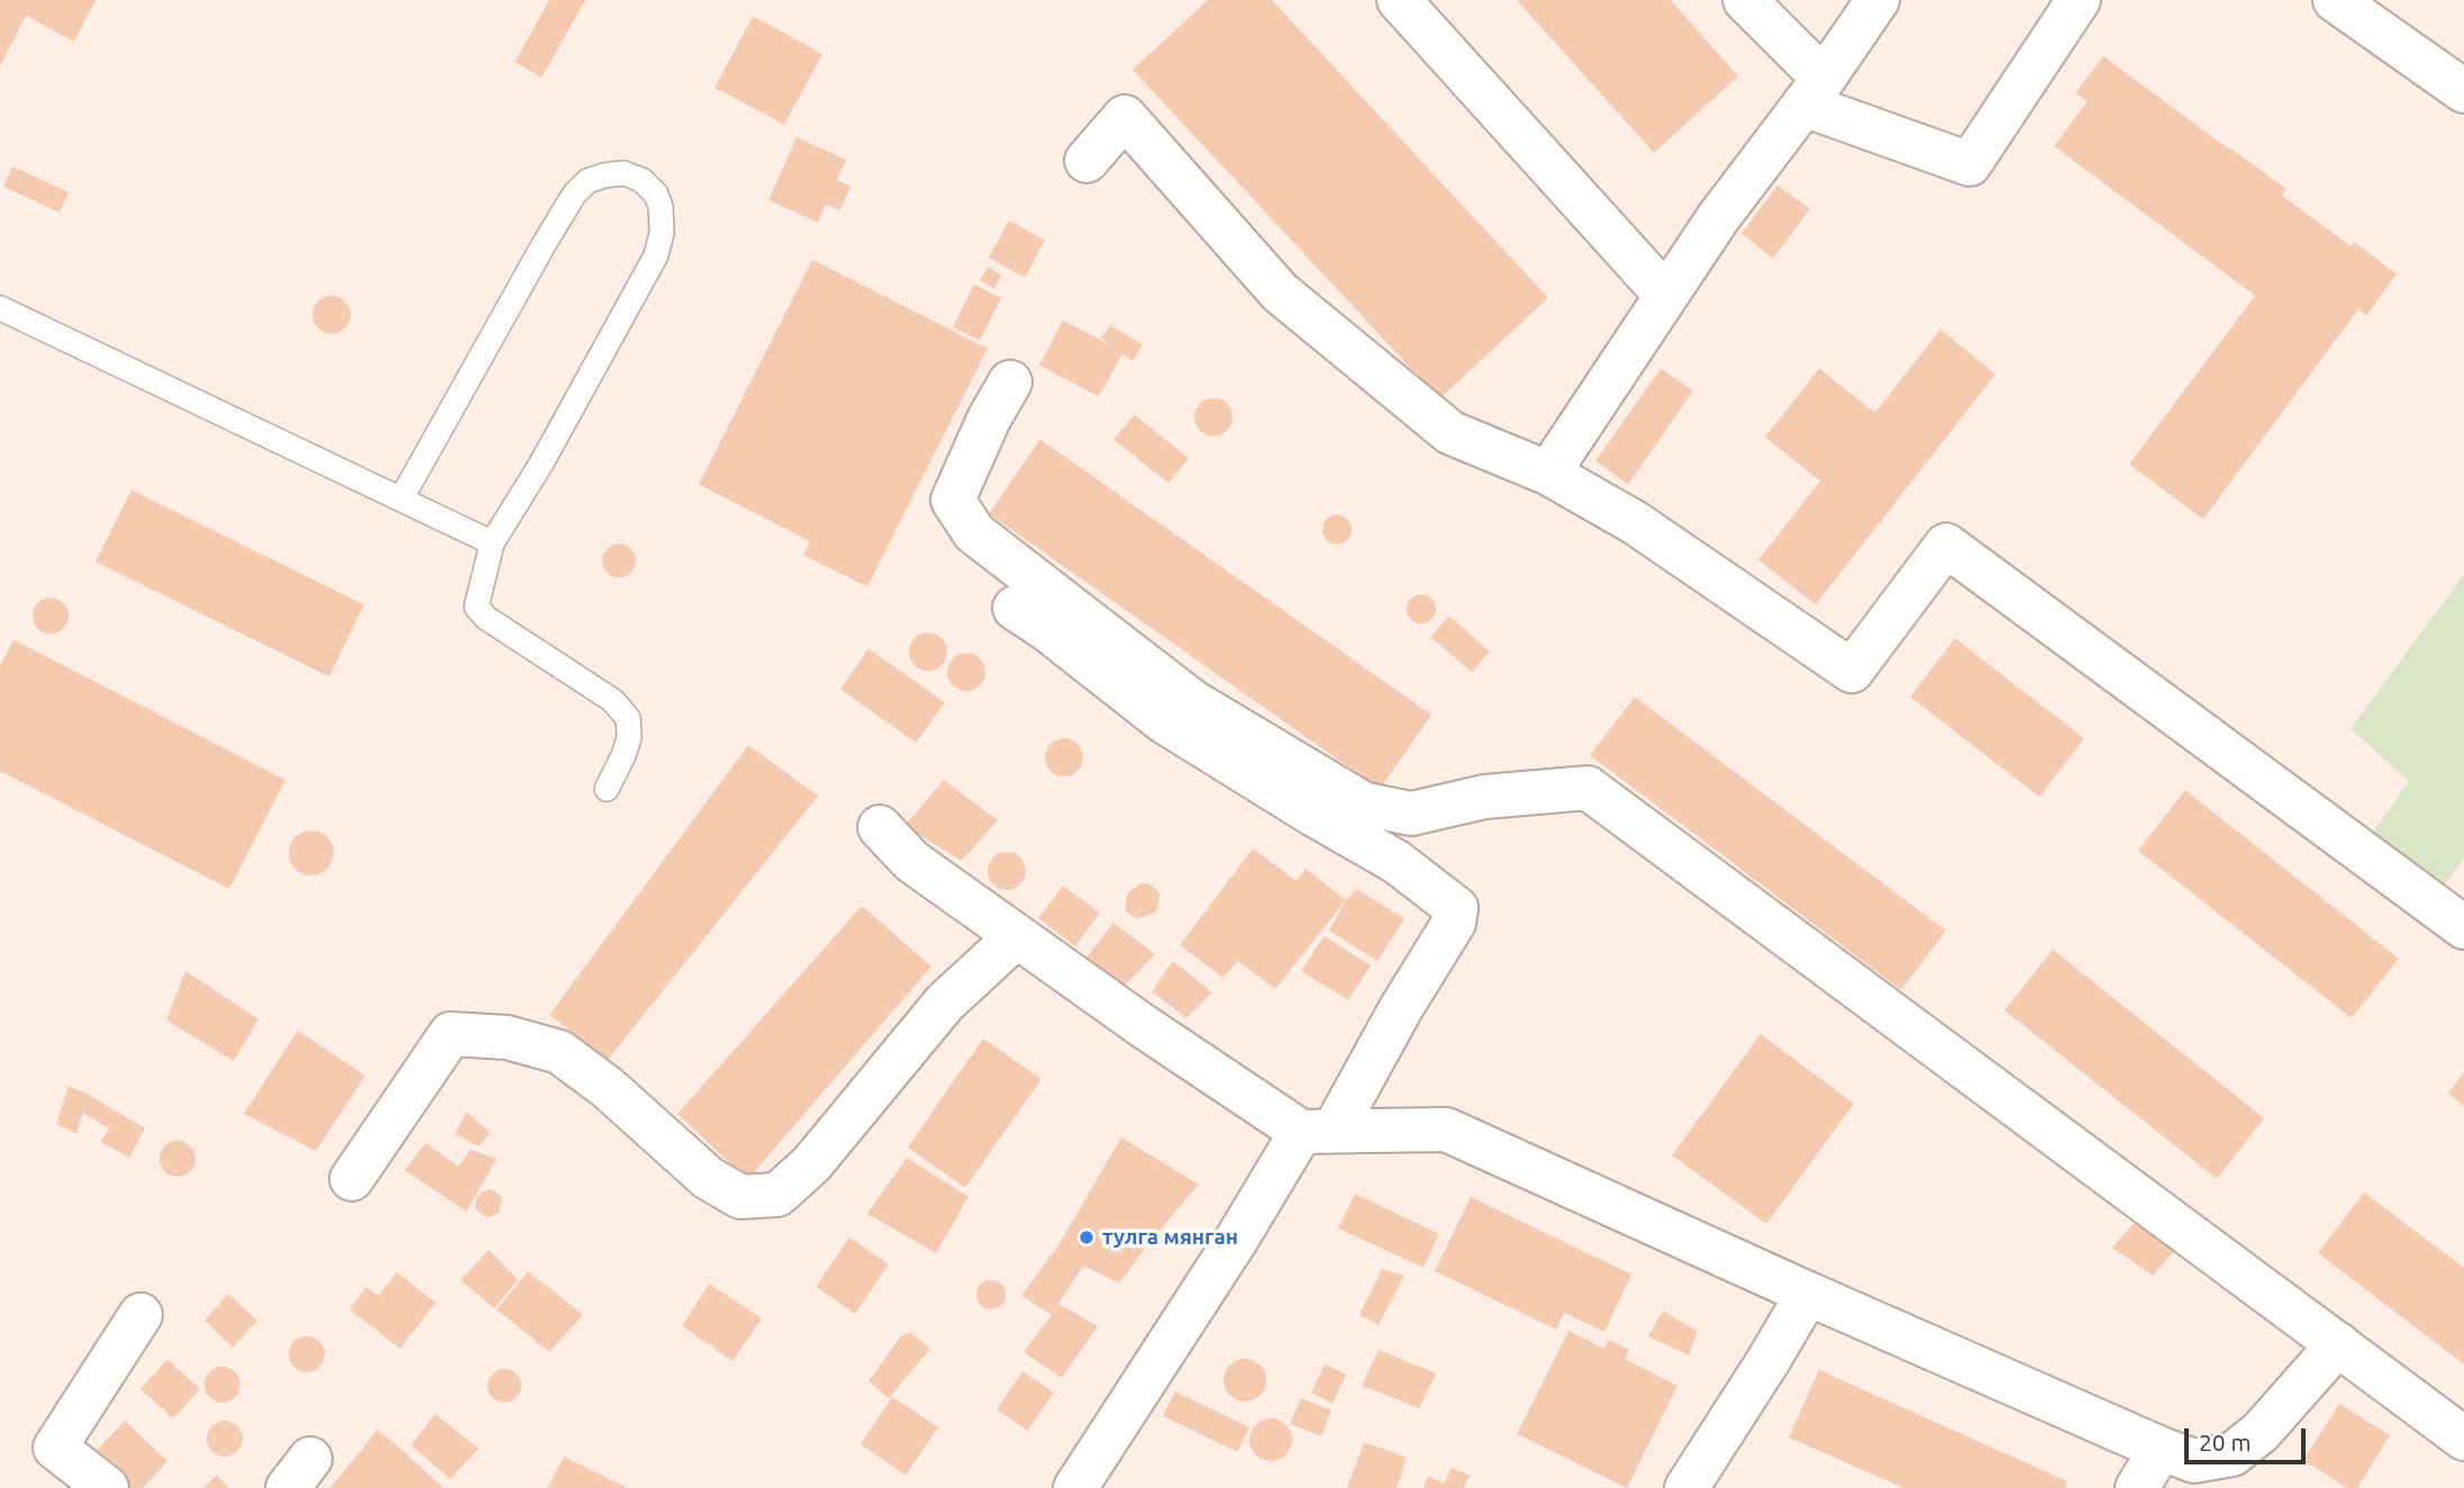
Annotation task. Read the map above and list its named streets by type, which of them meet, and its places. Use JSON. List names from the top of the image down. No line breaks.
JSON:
{"places":["тулга мянган"],"scale_bar":"20 m"}
